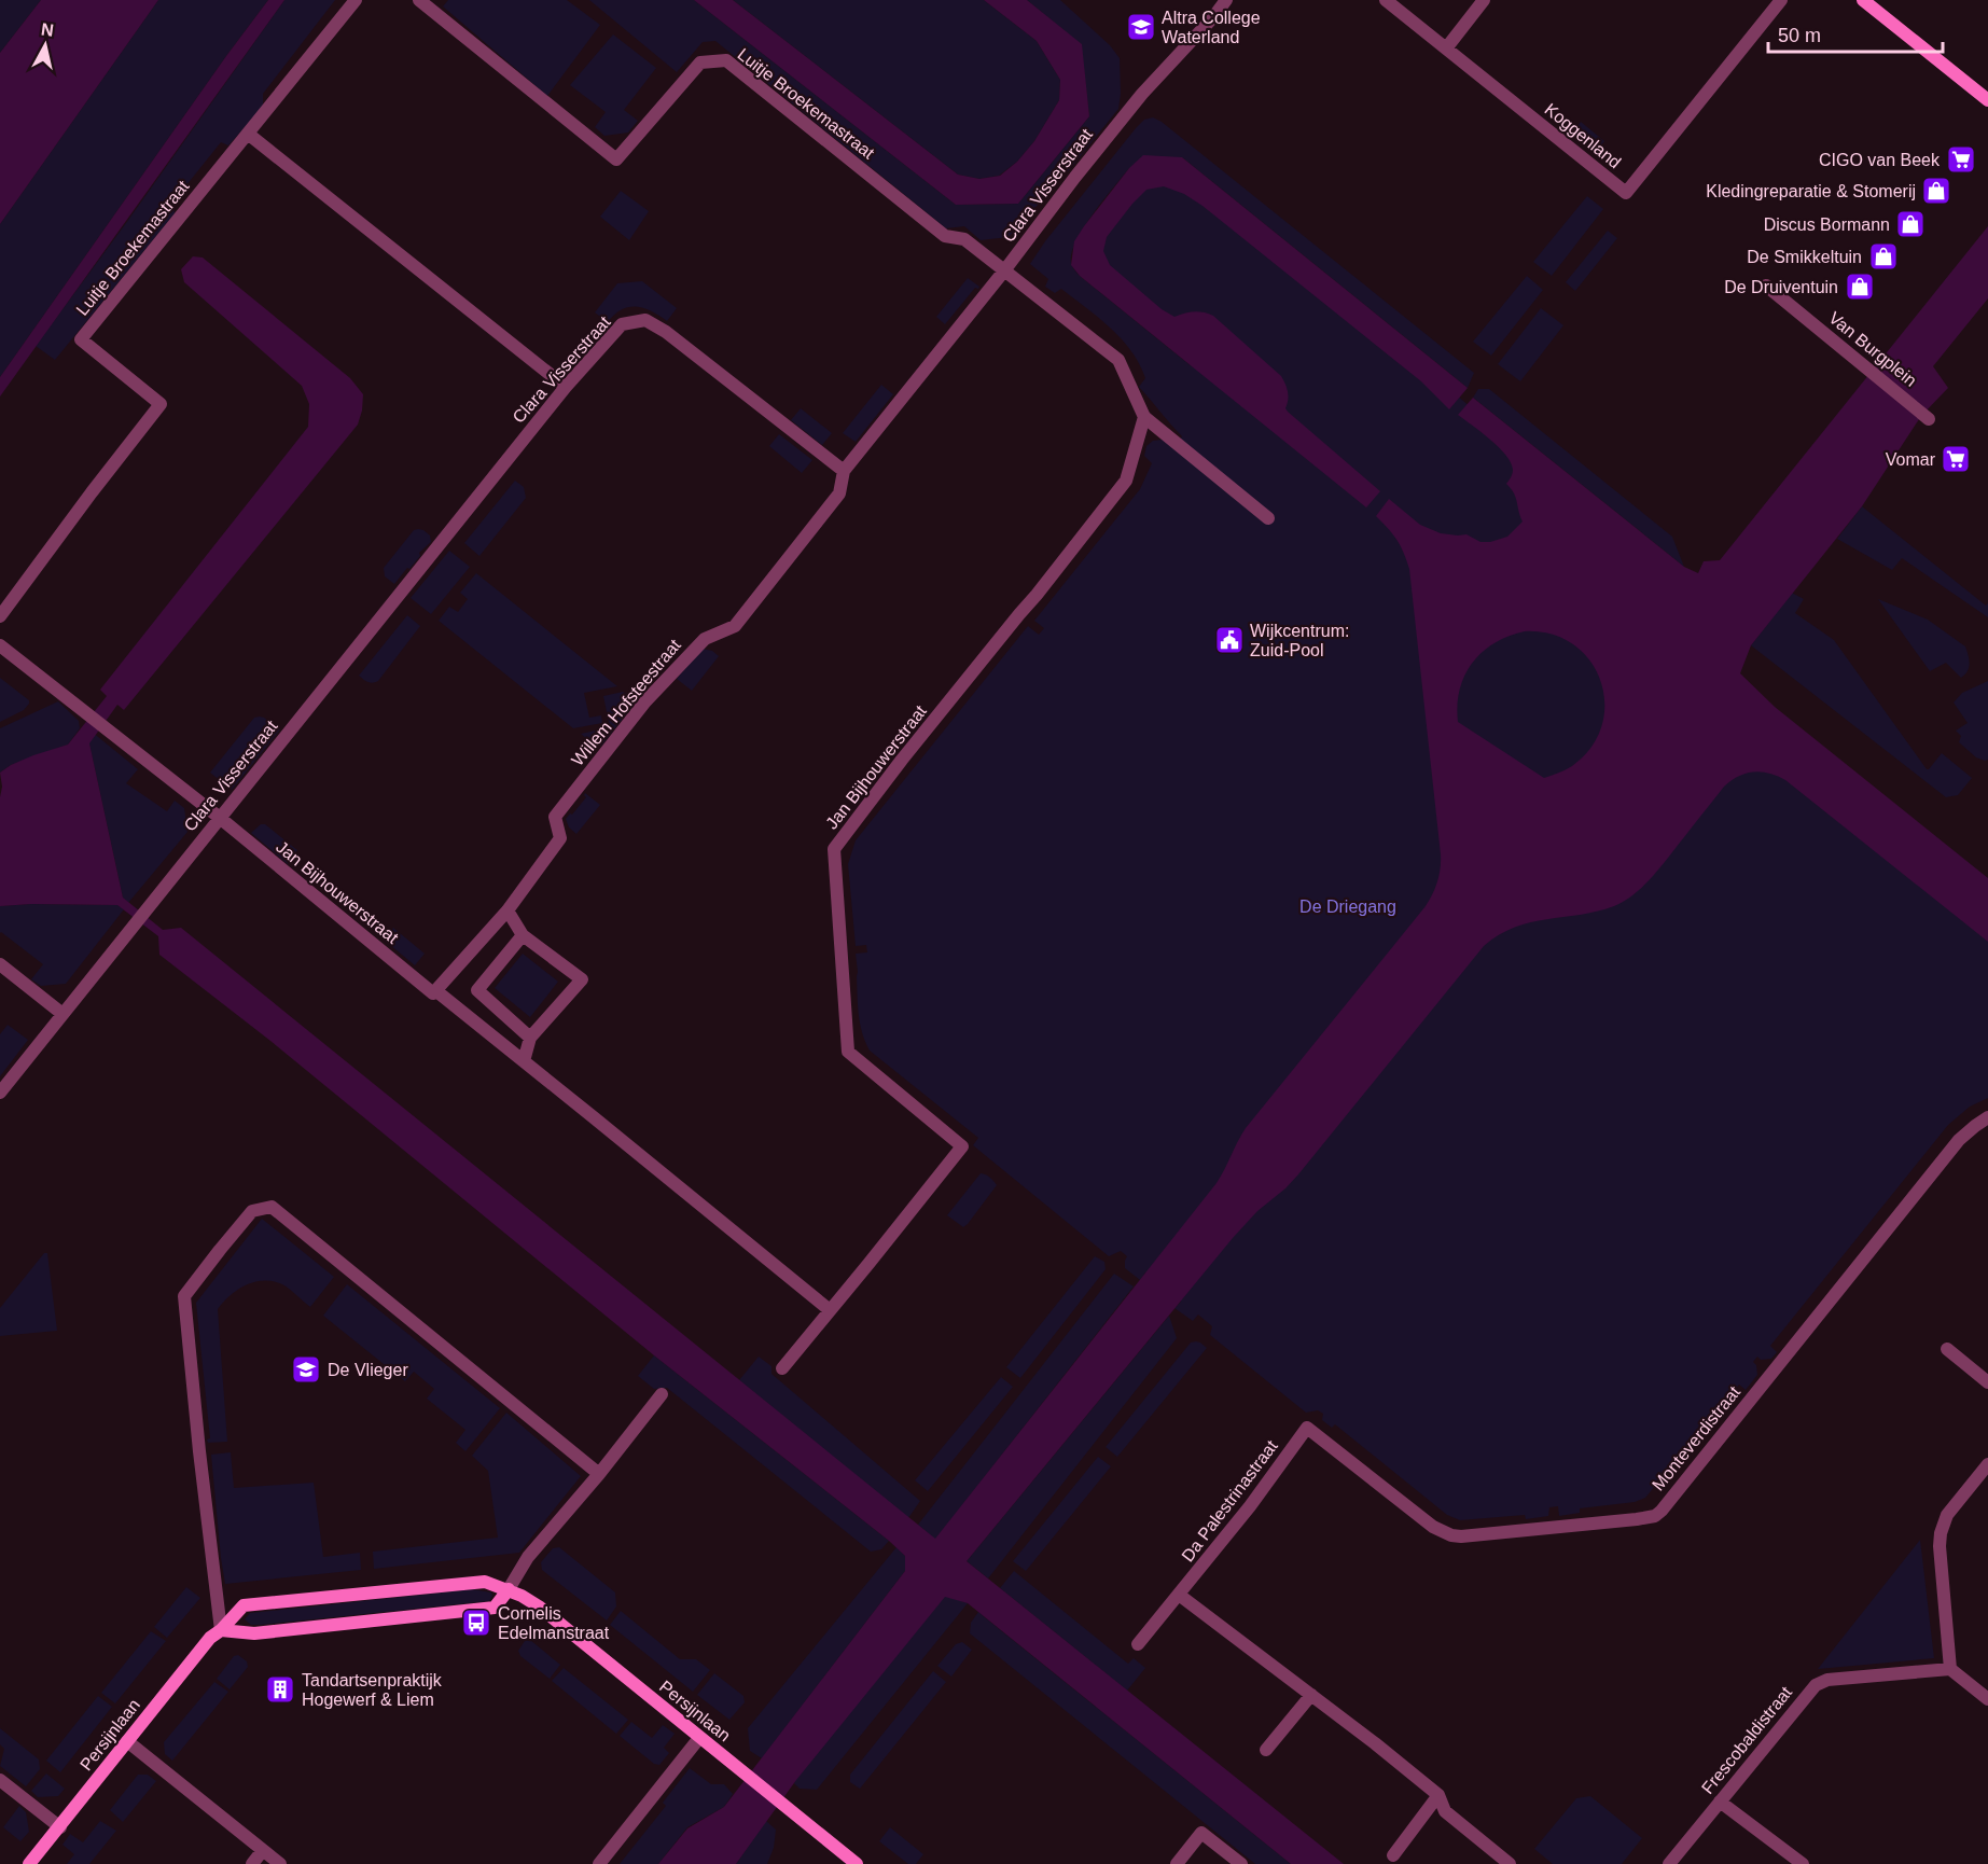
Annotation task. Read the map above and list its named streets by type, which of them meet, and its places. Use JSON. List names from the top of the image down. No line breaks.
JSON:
{"streets":{"street":["Luitje Broekemastraat","Koggenland","Clara Visserstraat","Van Burgplein","Willem Hofsteestraat","Jan Bijhouwerstraat","Monteverdistraat","Da Palestrinastraat","Persijnlaan","Frescobaldistraat"]},"crossings":[["Luitje Broekemastraat","Clara Visserstraat"],["Clara Visserstraat","Willem Hofsteestraat"],["Clara Visserstraat","Jan Bijhouwerstraat"],["Willem Hofsteestraat","Jan Bijhouwerstraat"],["Monteverdistraat","Da Palestrinastraat"]],"parks":["De Driegang"],"places":{"school or university":["Altra College Waterland","De Vlieger"],"supermarket":["CIGO van Beek","Vomar"],"shop":["Kledingreparatie & Stomerij","Discus Bormann","De Smikkeltuin","De Druiventuin"],"public building":["Wijkcentrum: Zuid-Pool"],"bus stop":["Cornelis Edelmanstraat"],"building":["Tandartsenpraktijk Hogewerf & Liem"]},"scale_bar":"50 m","north":"top"}
